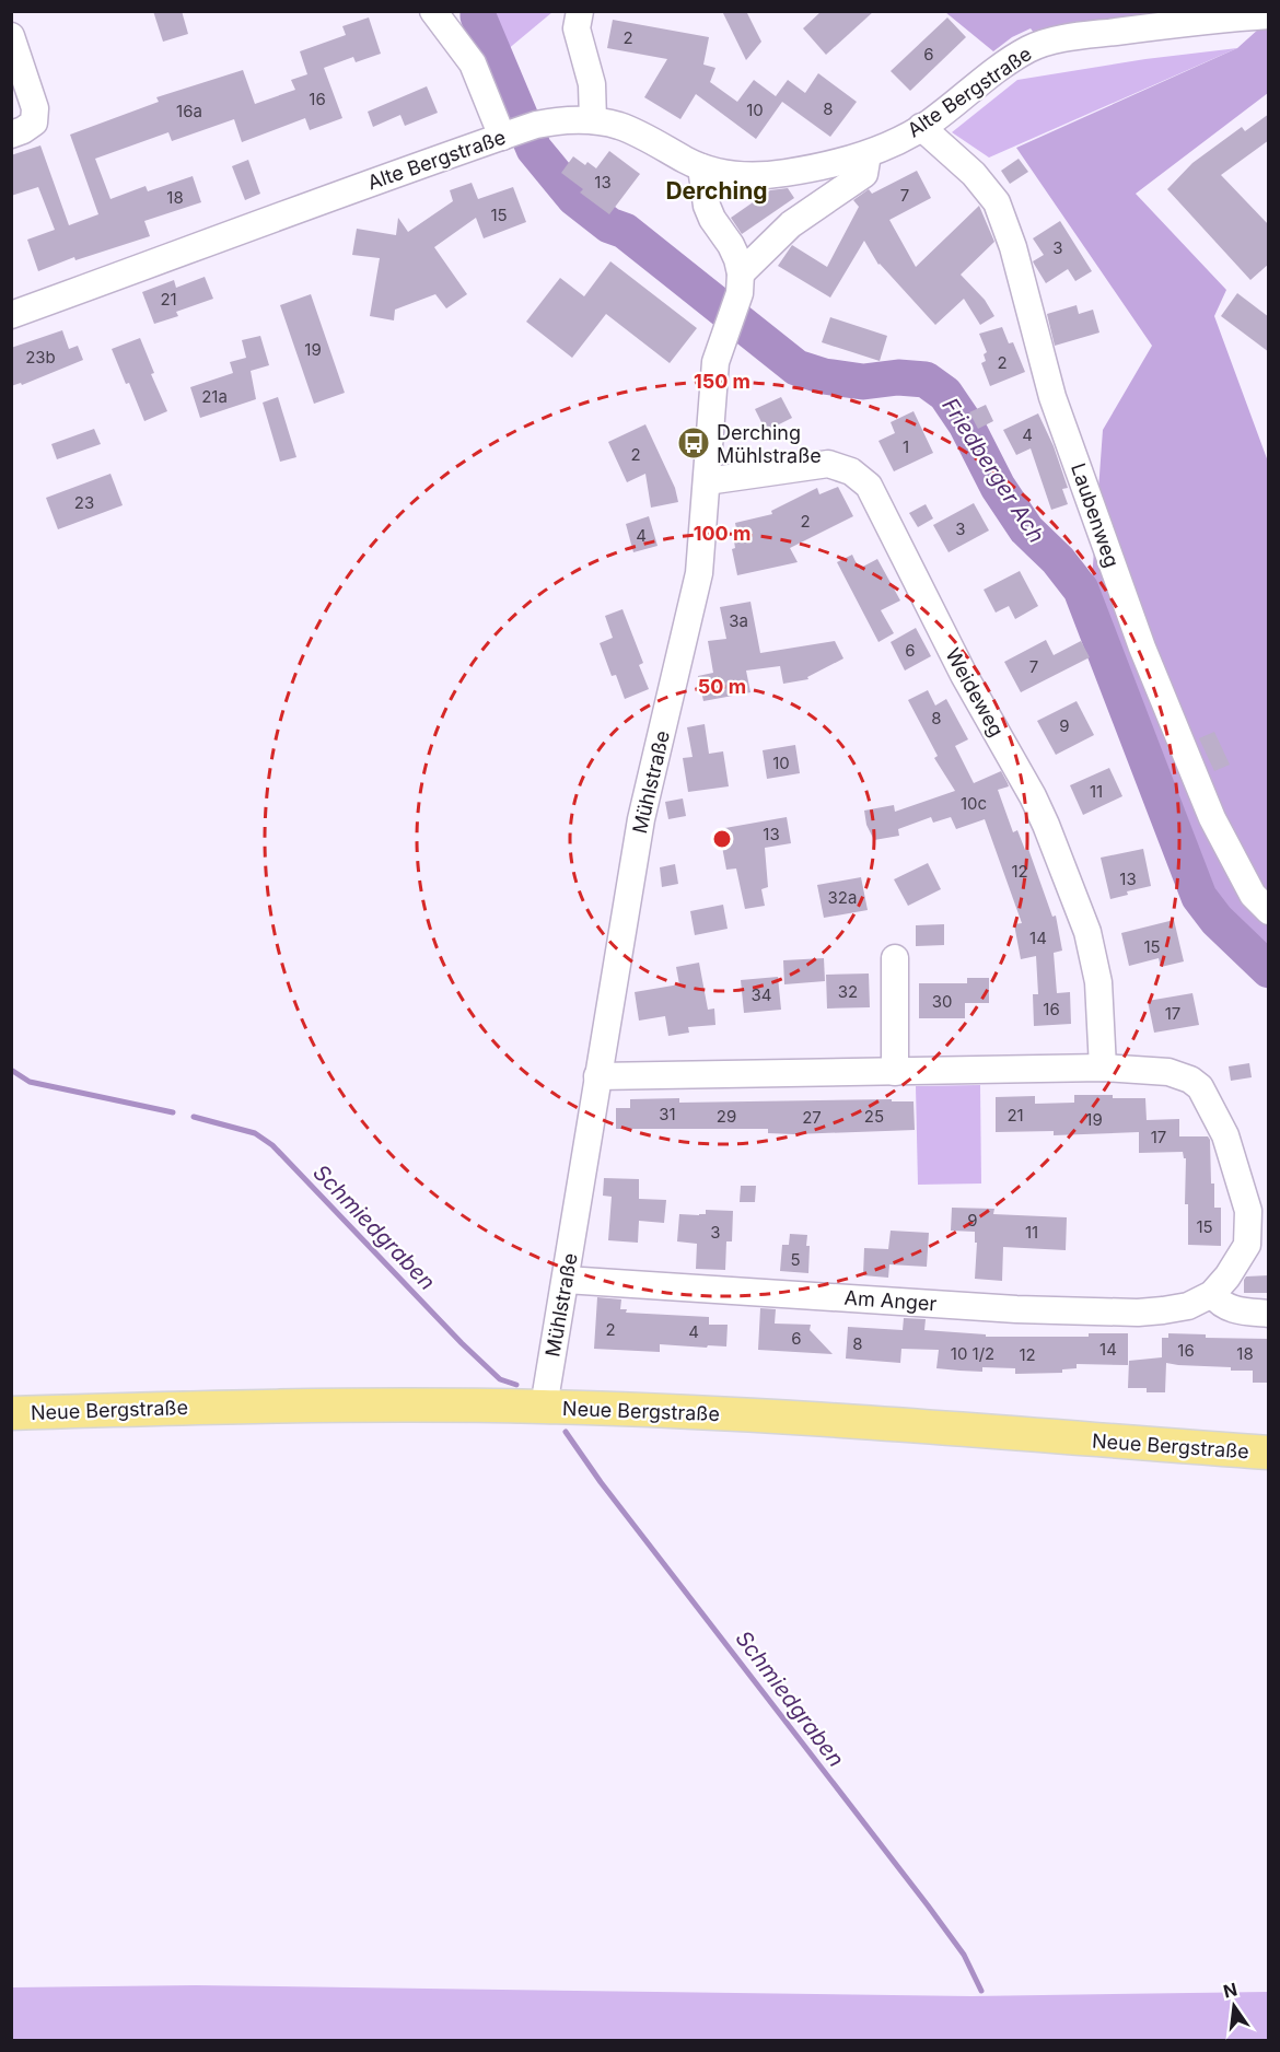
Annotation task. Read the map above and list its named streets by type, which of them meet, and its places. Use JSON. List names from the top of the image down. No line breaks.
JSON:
{"streets":{"main road":["Neue Bergstraße"],"street":["Alte Bergstraße","Laubenweg","Weideweg","Mühlstraße","Am Anger"]},"crossings":[["Alte Bergstraße","Laubenweg"],["Weideweg","Mühlstraße"],["Weideweg","Am Anger"],["Mühlstraße","Am Anger"],["Mühlstraße","Neue Bergstraße"]],"districts":["Derching"],"water":["Friedberger Ach","Schmiedgraben"],"places":{"bus stop":["Derching Mühlstraße"]},"house_numbers":["2","6","16","8","10","16a","13","7","18","15","3","21","19","23b","2","21a","4","1","2","23","2","3","4","3a","6","7","8","9","10","11","10c","13","12","13","32a","14","15","32","34","30","16","17","31","21","29","25","27","19","17","9","15","3","11","5","2","4","6","8","14","16","10 1/2","18","12"],"north":"top","rings":["150 m","100 m","50 m"]}
